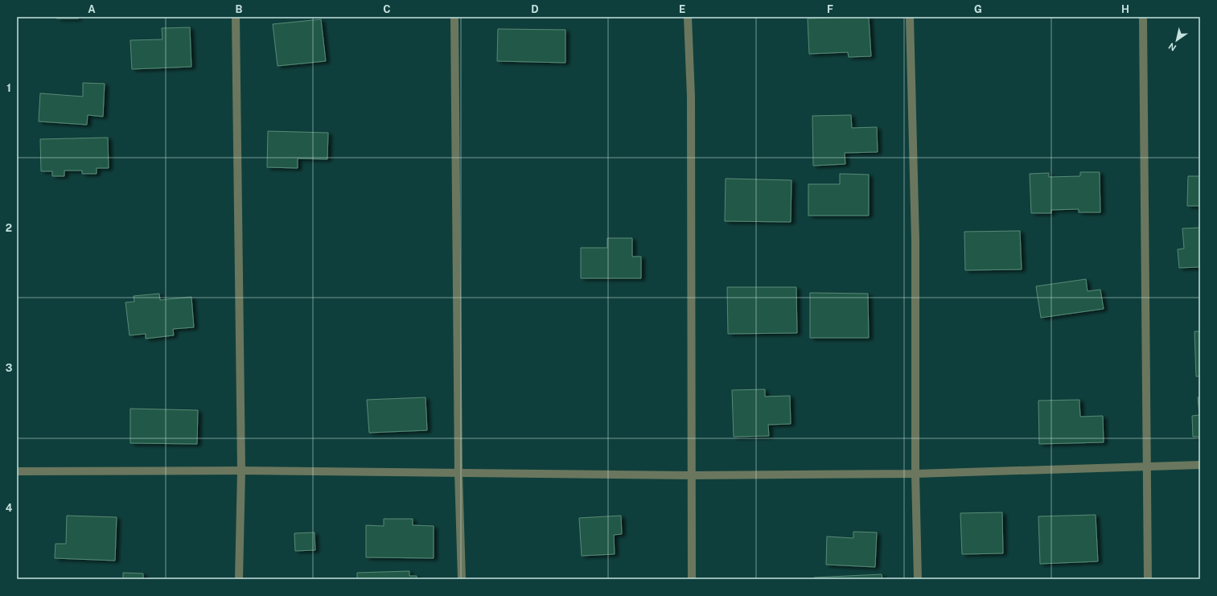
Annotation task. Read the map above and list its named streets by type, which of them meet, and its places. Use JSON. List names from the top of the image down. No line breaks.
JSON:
{"north":"bottom left","grid":{"columns":["A","B","C","D","E","F","G","H"],"rows":["1","2","3","4"]}}
